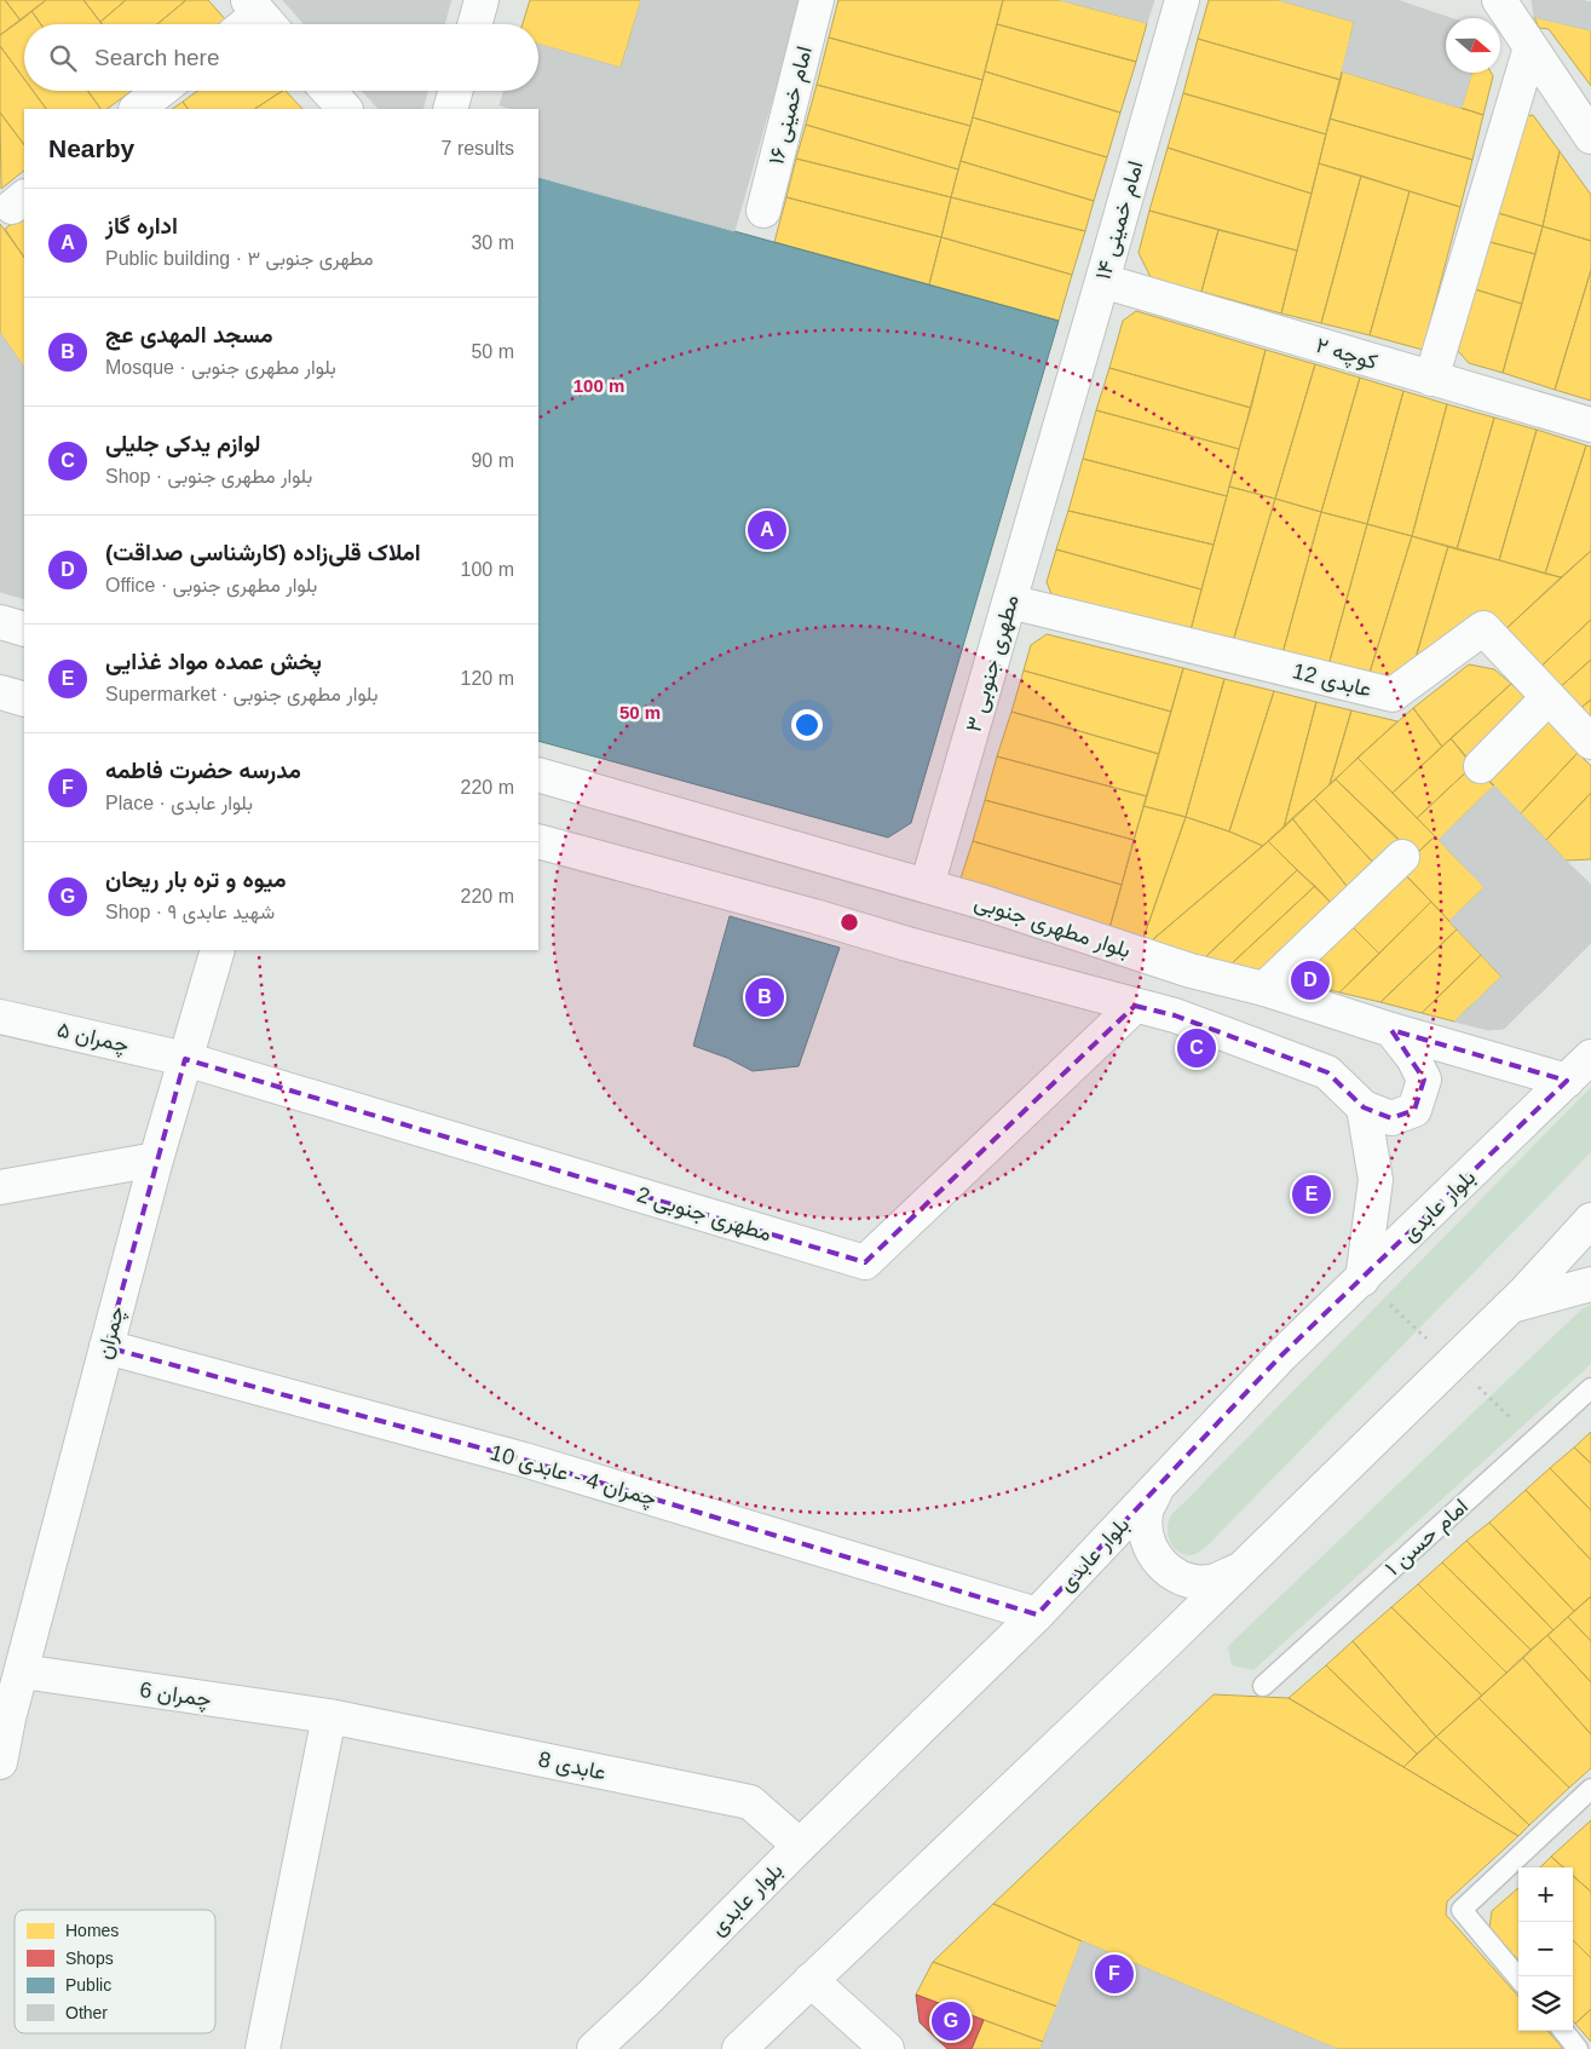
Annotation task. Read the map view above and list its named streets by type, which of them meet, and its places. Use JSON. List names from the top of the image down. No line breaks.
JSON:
{"streets":{"street":["امام خمینی ۱۶","امام خمینی ۱۴","کوچه ۲","مطهری جنوبی ۳","عابدی 12","بلوار مطهری جنوبی","چمران ۵","بلوار عابدی","مطهری جنوبی 2","چمران","چمران 4 - عابدی 10","چمران 6","عابدی 8"],"lane":["امام حسن ۱"]},"crossings":[["امام خمینی ۱۴","کوچه ۲"],["امام خمینی ۱۴","مطهری جنوبی ۳"],["مطهری جنوبی ۳","عابدی 12"],["مطهری جنوبی ۳","بلوار مطهری جنوبی"],["بلوار مطهری جنوبی","بلوار عابدی"],["چمران ۵","مطهری جنوبی 2"],["چمران ۵","چمران"],["بلوار عابدی","چمران 4 - عابدی 10"],["بلوار عابدی","عابدی 8"],["مطهری جنوبی 2","چمران"],["چمران","چمران 4 - عابدی 10"],["چمران","چمران 6"],["چمران 6","عابدی 8"]],"legend":["Homes","Shops","Public","Other"],"north":"right","page":{"search":"Search here","heading":["Nearby","7 results"],"list":[{"mark":"A","name":"اداره گاز","note":"Public building · مطهری جنوبی ۳","value":"30 m"},{"mark":"B","name":"مسجد المهدی عج","note":"Mosque · بلوار مطهری جنوبی","value":"50 m"},{"mark":"C","name":"لوازم یدکی جلیلی","note":"Shop · بلوار مطهری جنوبی","value":"90 m"},{"mark":"D","name":"املاک قلی‌زاده (کارشناسی صداقت)","note":"Office · بلوار مطهری جنوبی","value":"100 m"},{"mark":"E","name":"پخش عمده مواد غذایی","note":"Supermarket · بلوار مطهری جنوبی","value":"120 m"},{"mark":"F","name":"مدرسه حضرت فاطمه","note":"Place · بلوار عابدی","value":"220 m"},{"mark":"G","name":"میوه و تره بار ریحان","note":"Shop · شهید عابدی ۹","value":"220 m"}],"pins":["A","D","B","C","E","F","G"],"map_buttons":["+","−"]},"rings":["100 m","50 m"]}
